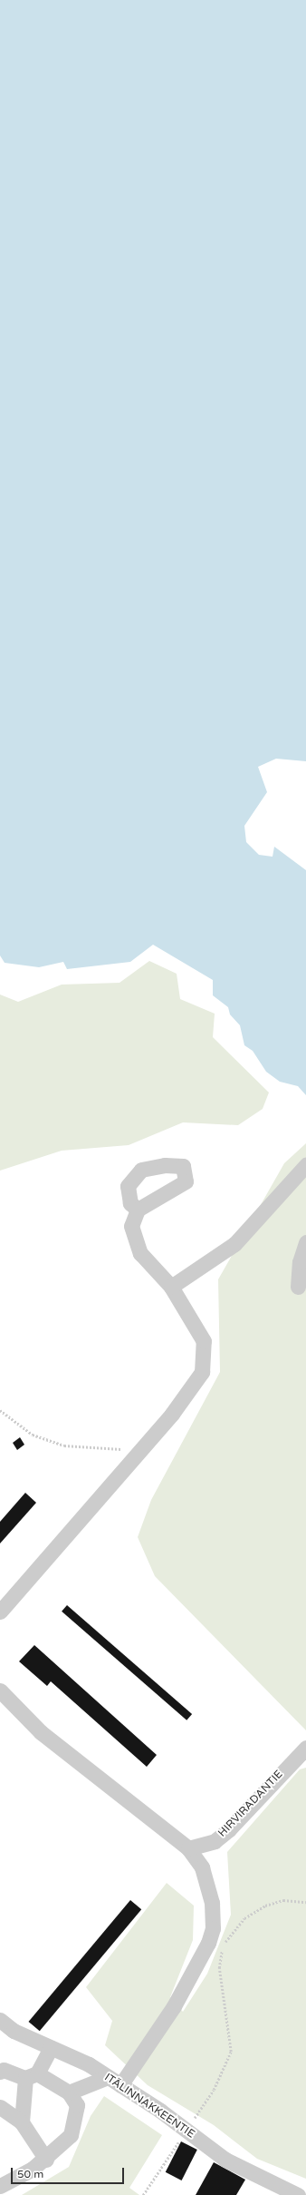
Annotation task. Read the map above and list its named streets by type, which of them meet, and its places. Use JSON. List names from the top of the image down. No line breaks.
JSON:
{"streets":{"street":["HIRVIRADANTIE","ITÄLINNAKKEENTIE"]},"scale_bar":"50 m"}
